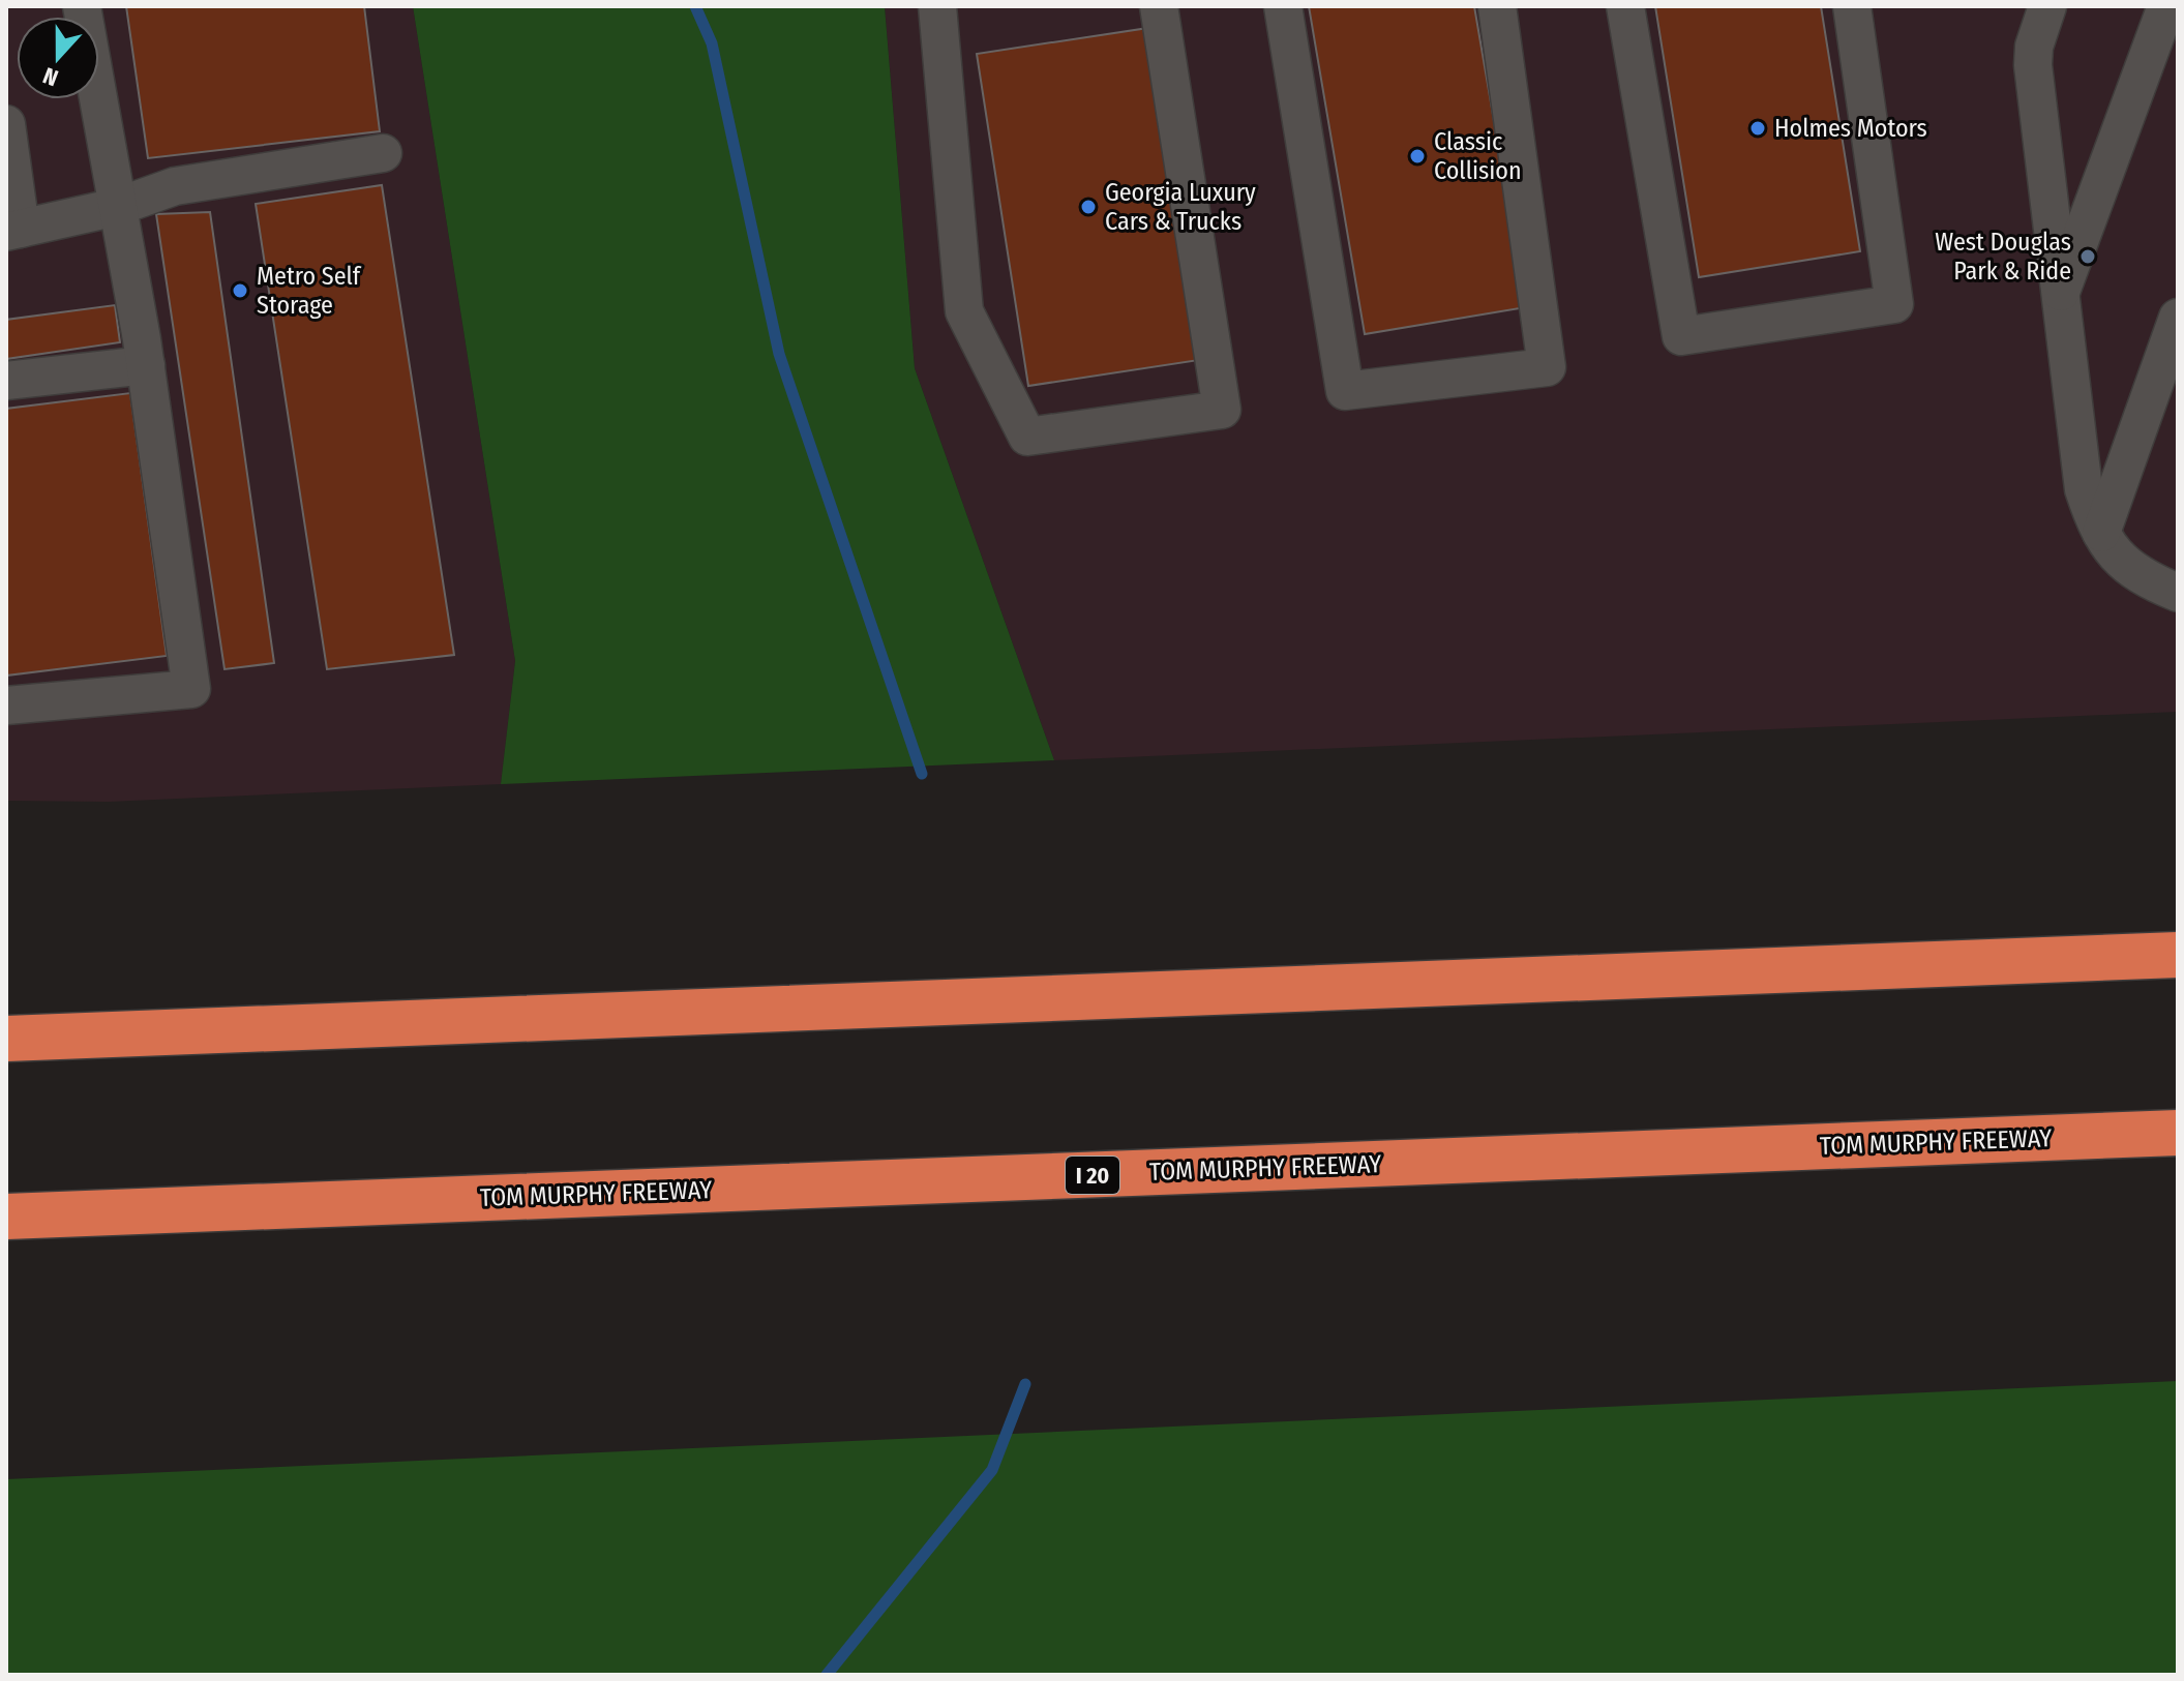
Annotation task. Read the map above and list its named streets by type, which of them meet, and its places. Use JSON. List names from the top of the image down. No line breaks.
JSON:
{"streets":{"highway":["TOM MURPHY FREEWAY","I 20"]},"places":["Holmes Motors","Classic Collision","Georgia Luxury Cars & Trucks","West Douglas Park & Ride","Metro Self Storage"],"north":"bottom"}
